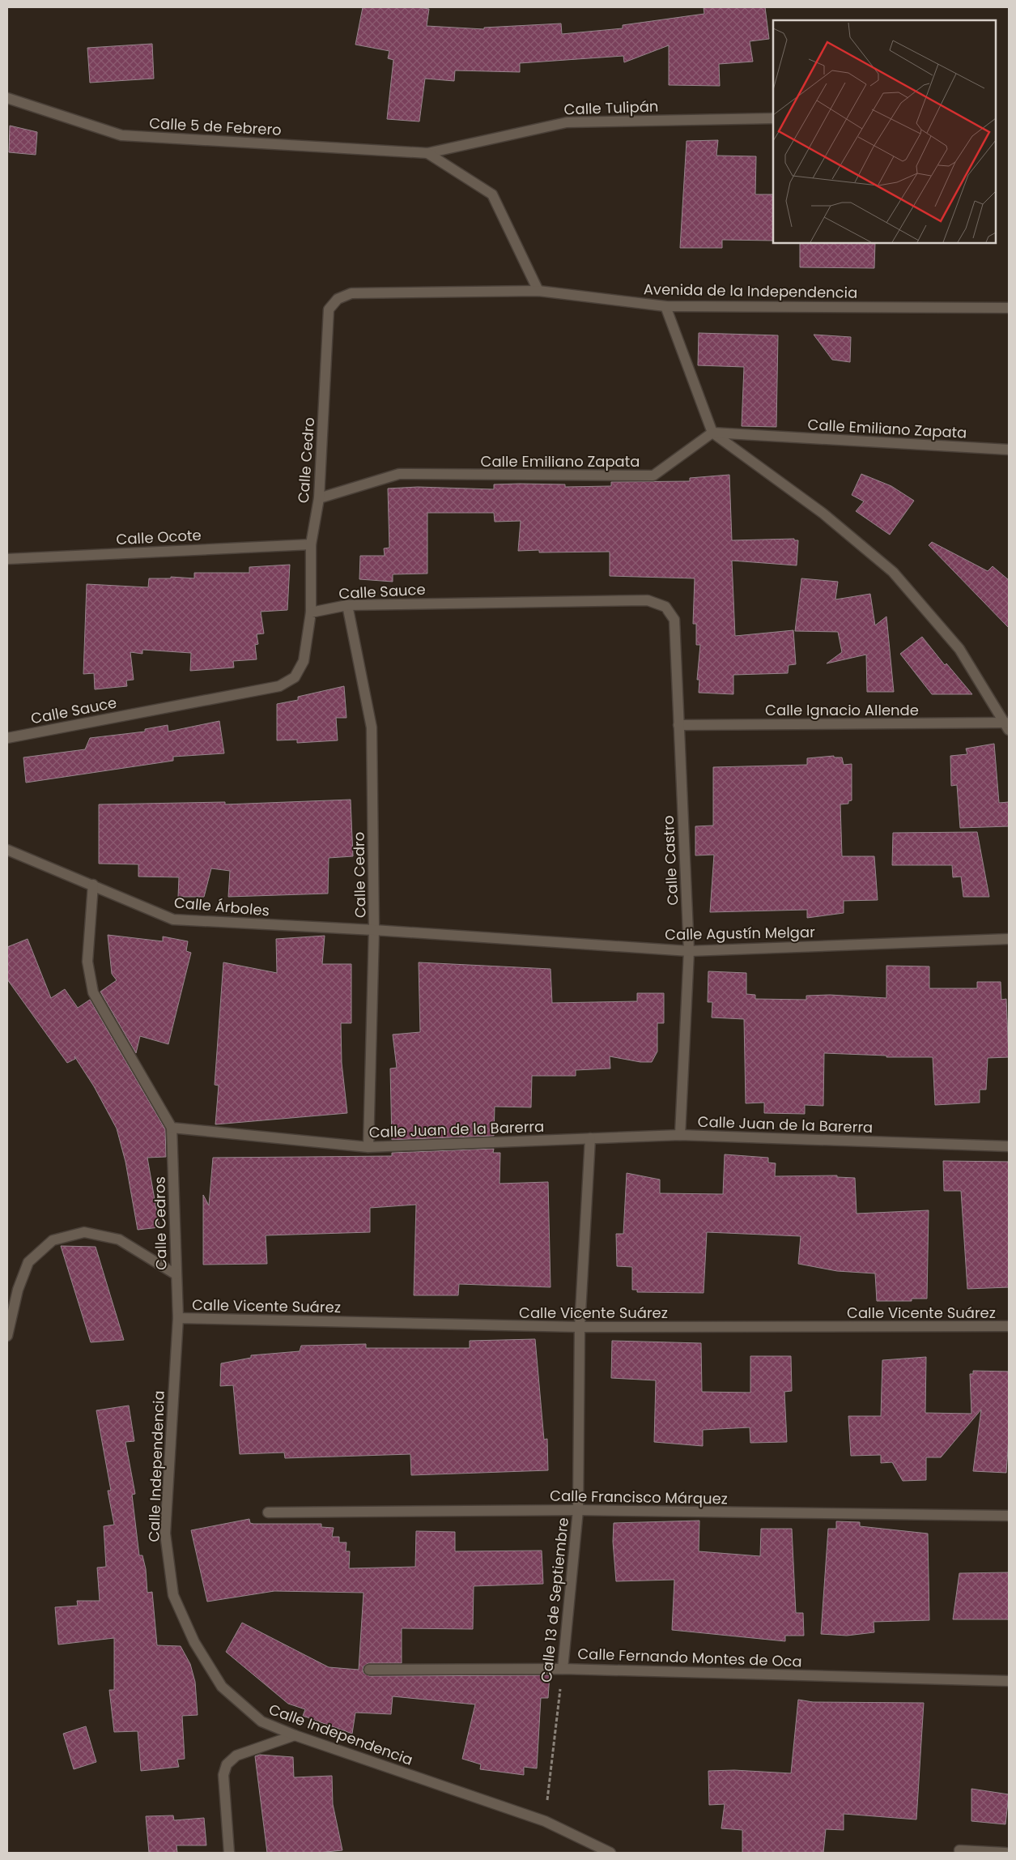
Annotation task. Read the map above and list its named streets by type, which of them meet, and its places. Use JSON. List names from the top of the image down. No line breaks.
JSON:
{"streets":{"street":["Calle Tulipán","Calle 5 de Febrero","Avenida de la Independencia","Calle Emiliano Zapata","Calle Cedro","Calle Ocote","Calle Sauce","Calle Ignacio Allende","Calle Castro","Calle Árboles","Calle Agustín Melgar","Calle Juan de la Barerra","Calle Cedros","Calle Vicente Suárez","Calle Independencia","Calle Francisco Márquez","Calle 13 de Septiembre","Calle Fernando Montes de Oca"]},"crossings":[["Calle Tulipán","Calle 5 de Febrero"],["Avenida de la Independencia","Calle Cedro"],["Calle Emiliano Zapata","Calle Cedro"],["Calle Cedro","Calle Ocote"],["Calle Cedro","Calle Sauce"],["Calle Cedro","Calle Árboles"],["Calle Cedro","Calle Agustín Melgar"],["Calle Cedro","Calle Juan de la Barerra"],["Calle Sauce","Calle Castro"],["Calle Ignacio Allende","Calle Castro"],["Calle Castro","Calle Agustín Melgar"],["Calle Castro","Calle Juan de la Barerra"],["Calle Árboles","Calle Agustín Melgar"],["Calle Juan de la Barerra","Calle Cedros"],["Calle Juan de la Barerra","Calle 13 de Septiembre"],["Calle Cedros","Calle Vicente Suárez"],["Calle Cedros","Calle Independencia"],["Calle Vicente Suárez","Calle Independencia"],["Calle Vicente Suárez","Calle 13 de Septiembre"],["Calle Independencia","Calle 13 de Septiembre"],["Calle Francisco Márquez","Calle 13 de Septiembre"],["Calle 13 de Septiembre","Calle Fernando Montes de Oca"]]}
